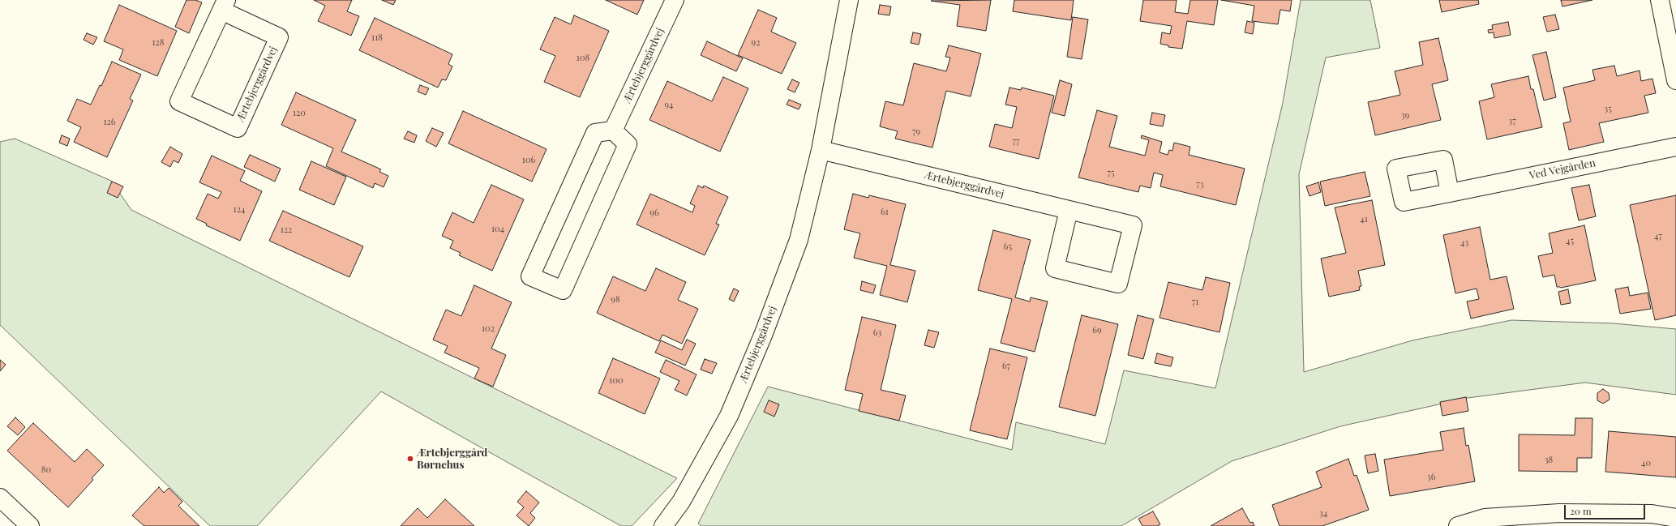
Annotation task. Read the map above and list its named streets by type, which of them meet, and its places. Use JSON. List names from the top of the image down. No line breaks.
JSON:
{"streets":{"street":["Ærtebjerggårdvej","Ved Vejgården"]},"places":["Ærtebjerggård Børnehus"],"house_numbers":["118","128","92","108","94","35","120","39","37","126","79","77","106","75","73","124","61","96","41","104","122","47","45","43","65","98","71","102","69","63","67","100","38","40","80","36","34"],"scale_bar":"20 m"}
